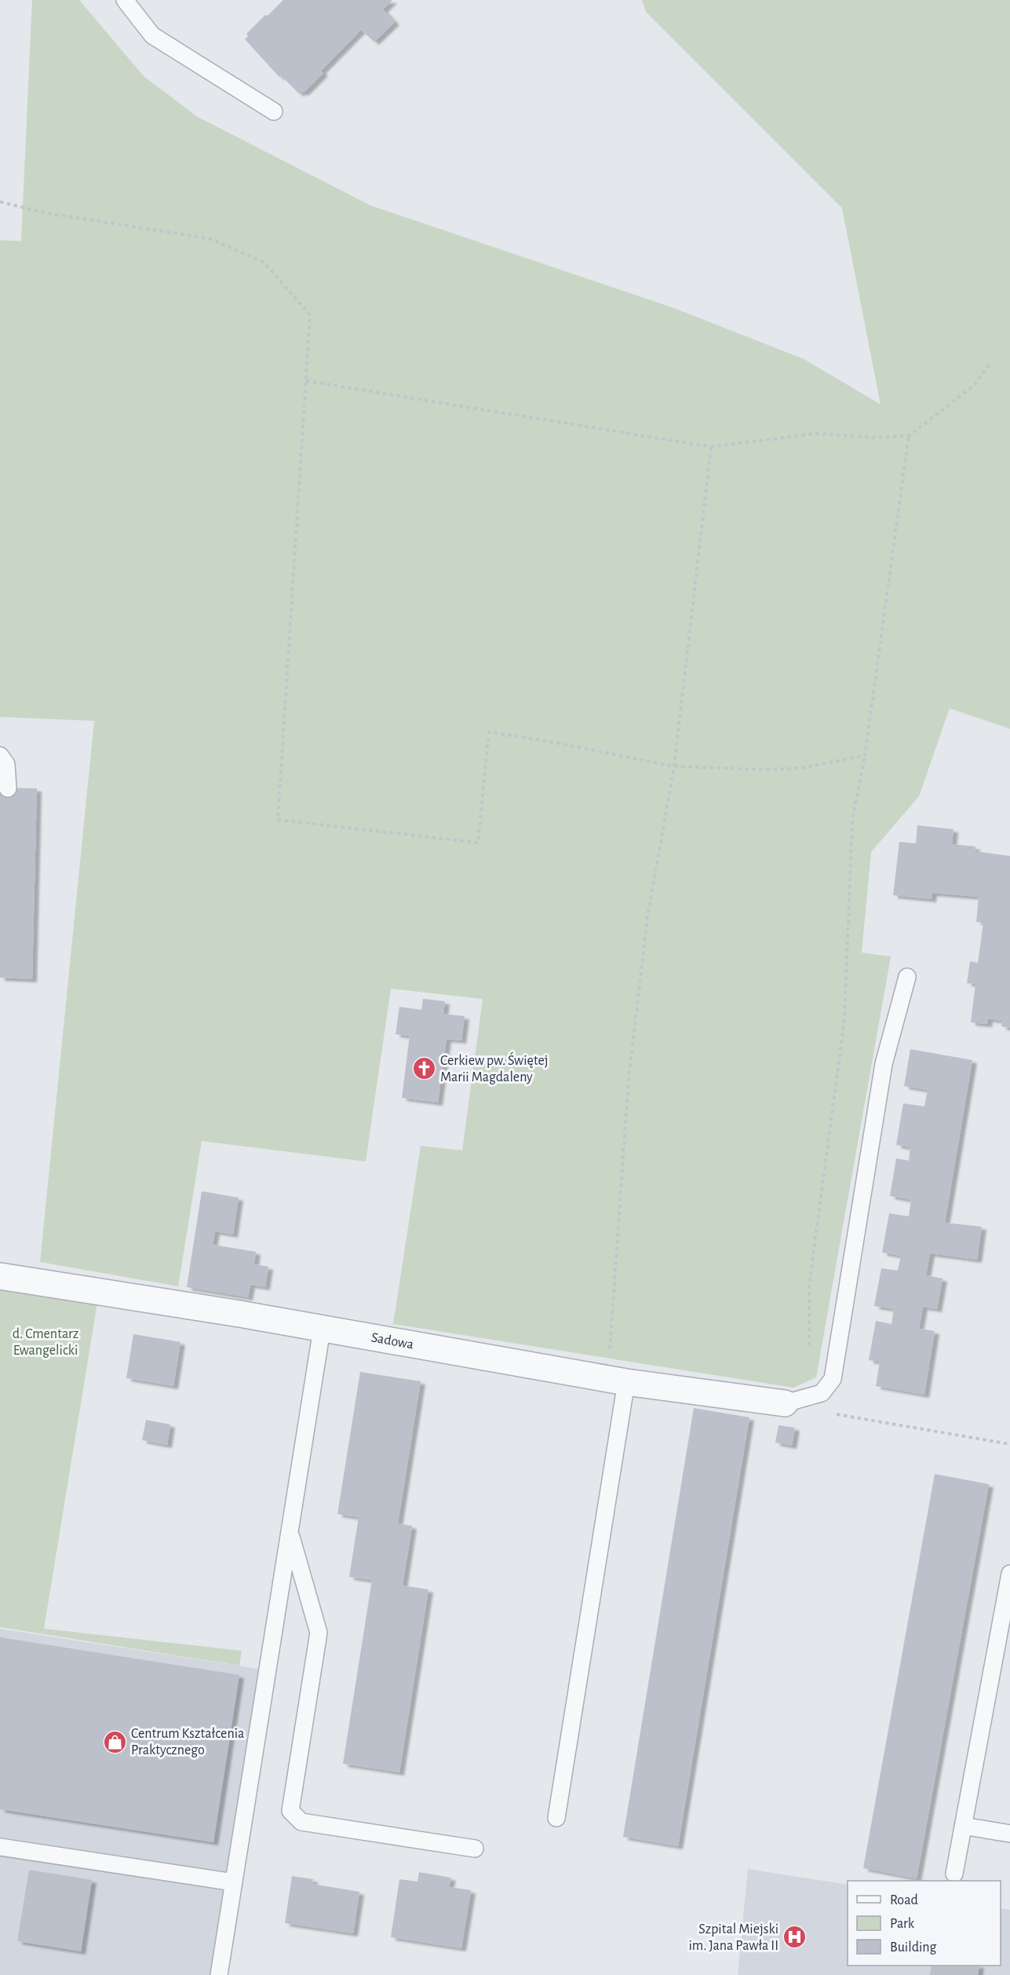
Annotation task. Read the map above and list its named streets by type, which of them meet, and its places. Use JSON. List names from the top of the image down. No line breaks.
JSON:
{"streets":{"street":["Sadowa"]},"parks":["d. Cmentarz Ewangelicki"],"places":{"church":["Cerkiew pw. Świętej Marii Magdaleny"],"shop":["Centrum Kształcenia Praktycznego"],"hospital":["Szpital Miejski im. Jana Pawła II"]},"legend":["Road","Park","Building"]}
